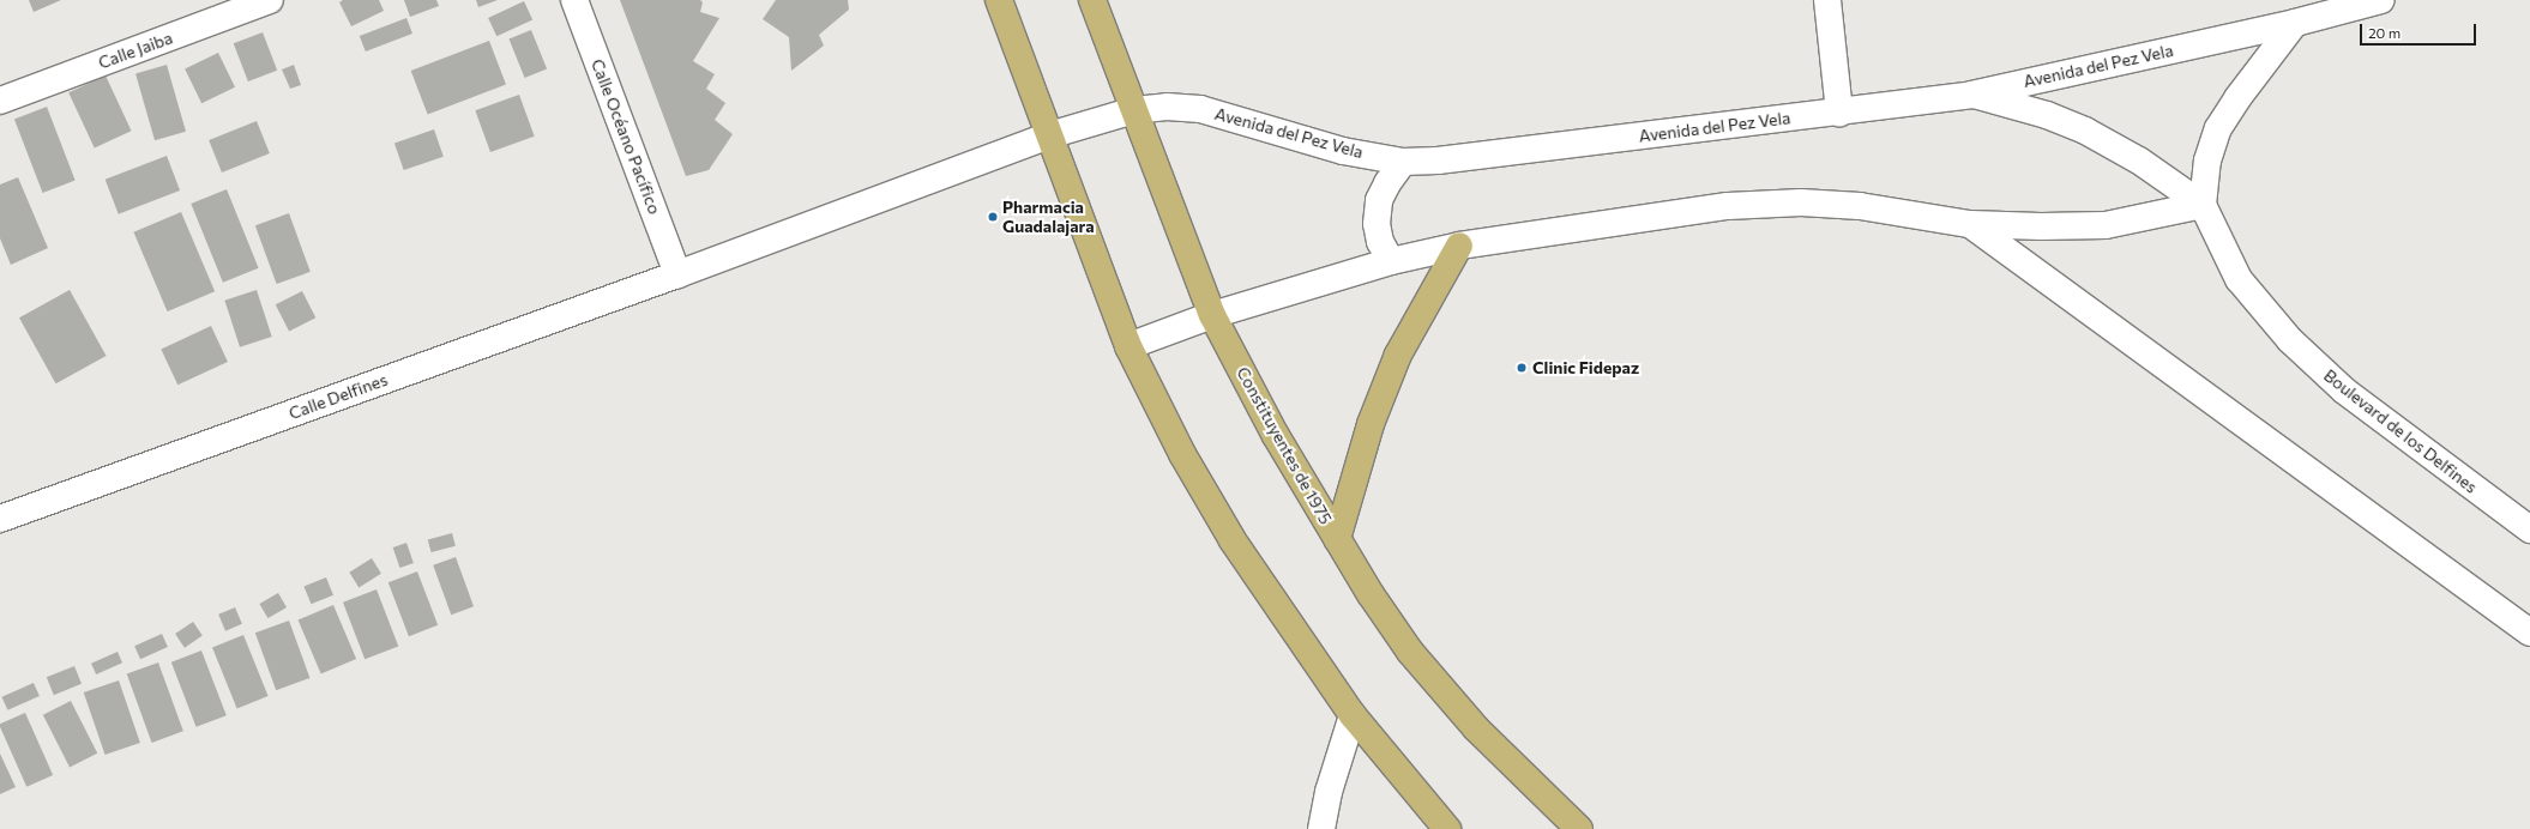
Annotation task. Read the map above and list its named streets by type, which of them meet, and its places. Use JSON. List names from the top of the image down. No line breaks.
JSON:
{"streets":{"main road":["Constituyentes de 1975"],"street":["Calle Jaiba","Avenida del Pez Vela","Calle Océano Pacífico","Calle Delfines","Boulevard de los Delfines"]},"crossings":[["Avenida del Pez Vela","Calle Delfines"],["Avenida del Pez Vela","Boulevard de los Delfines"],["Avenida del Pez Vela","Constituyentes de 1975"],["Calle Océano Pacífico","Calle Delfines"]],"places":["Pharmacia Guadalajara","Clinic Fidepaz"],"scale_bar":"20 m"}
